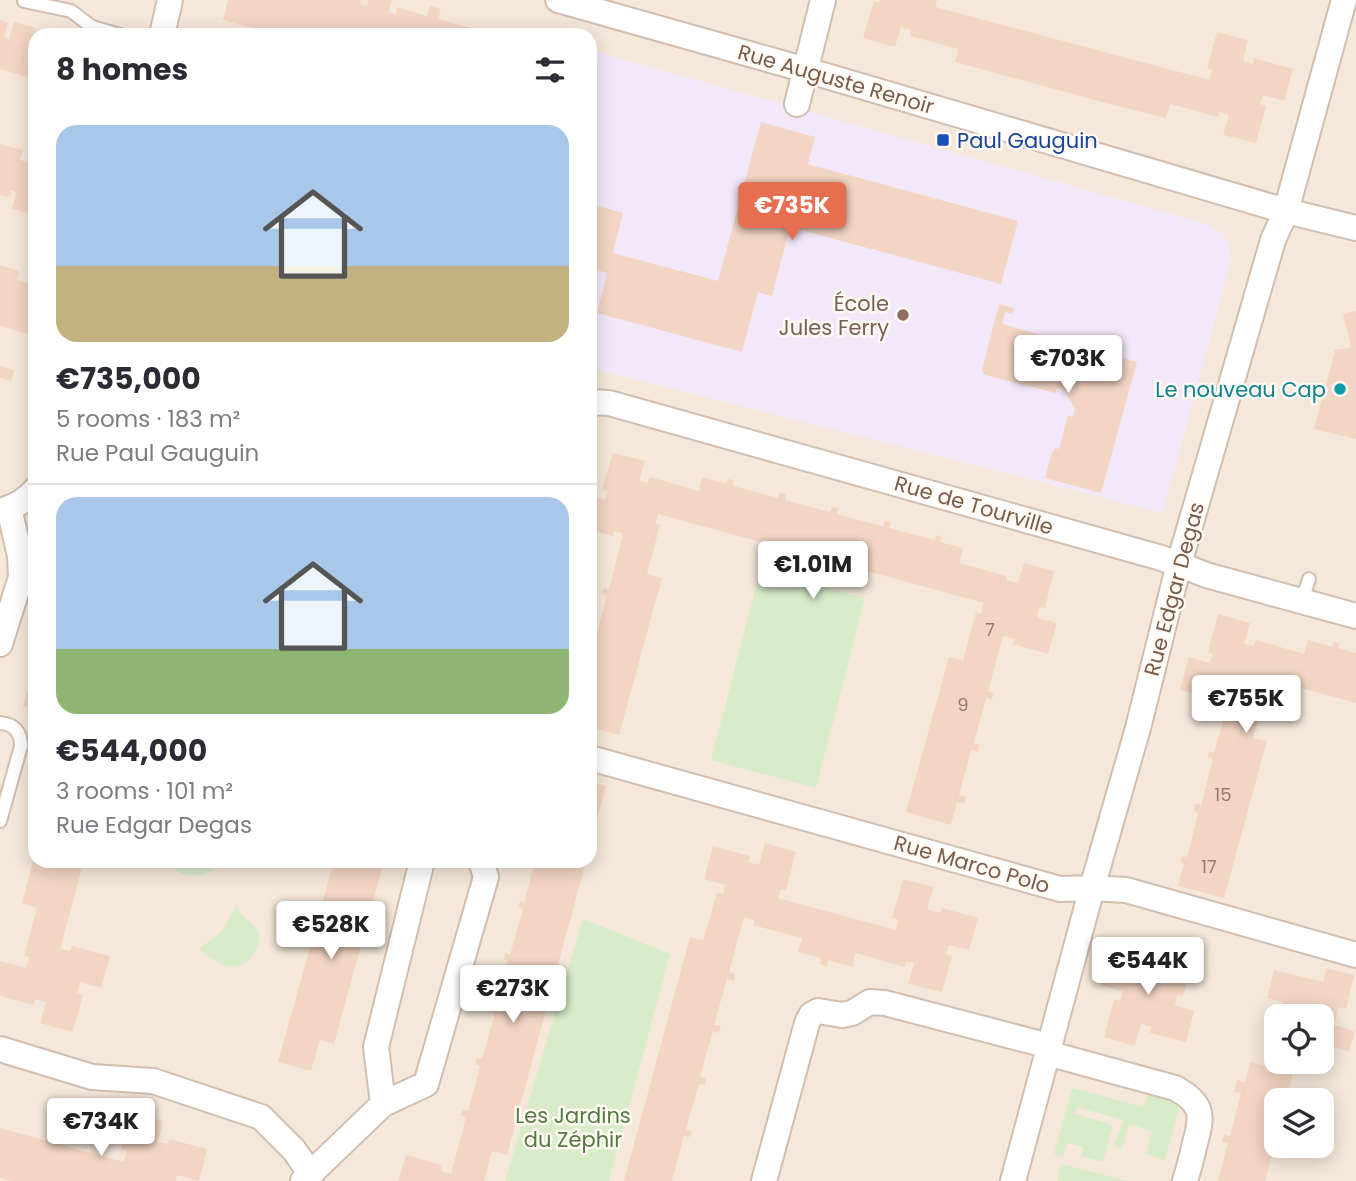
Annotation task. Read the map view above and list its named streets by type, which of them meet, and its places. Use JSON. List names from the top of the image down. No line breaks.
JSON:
{"streets":{"street":["Rue Auguste Renoir","Rue de Tourville","Rue Edgar Degas","Rue Marco Polo"]},"crossings":[["Rue Auguste Renoir","Rue Edgar Degas"],["Rue de Tourville","Rue Edgar Degas"],["Rue Edgar Degas","Rue Marco Polo"]],"parks":["Les Jardins du Zéphir"],"places":{"transit":["Paul Gauguin"],"other":["École Jules Ferry","Le nouveau Cap"]},"house_numbers":["7","9","15","17"],"page":{"heading":"8 homes","list":[{"name":"€735,000","note":"5 rooms · 183 m² · Rue Paul Gauguin"},{"name":"€544,000","note":"3 rooms · 101 m² · Rue Edgar Degas"}],"price":["€735K","€703K","€1.01M","€755K","€528K","€544K","€273K","€734K"]}}
